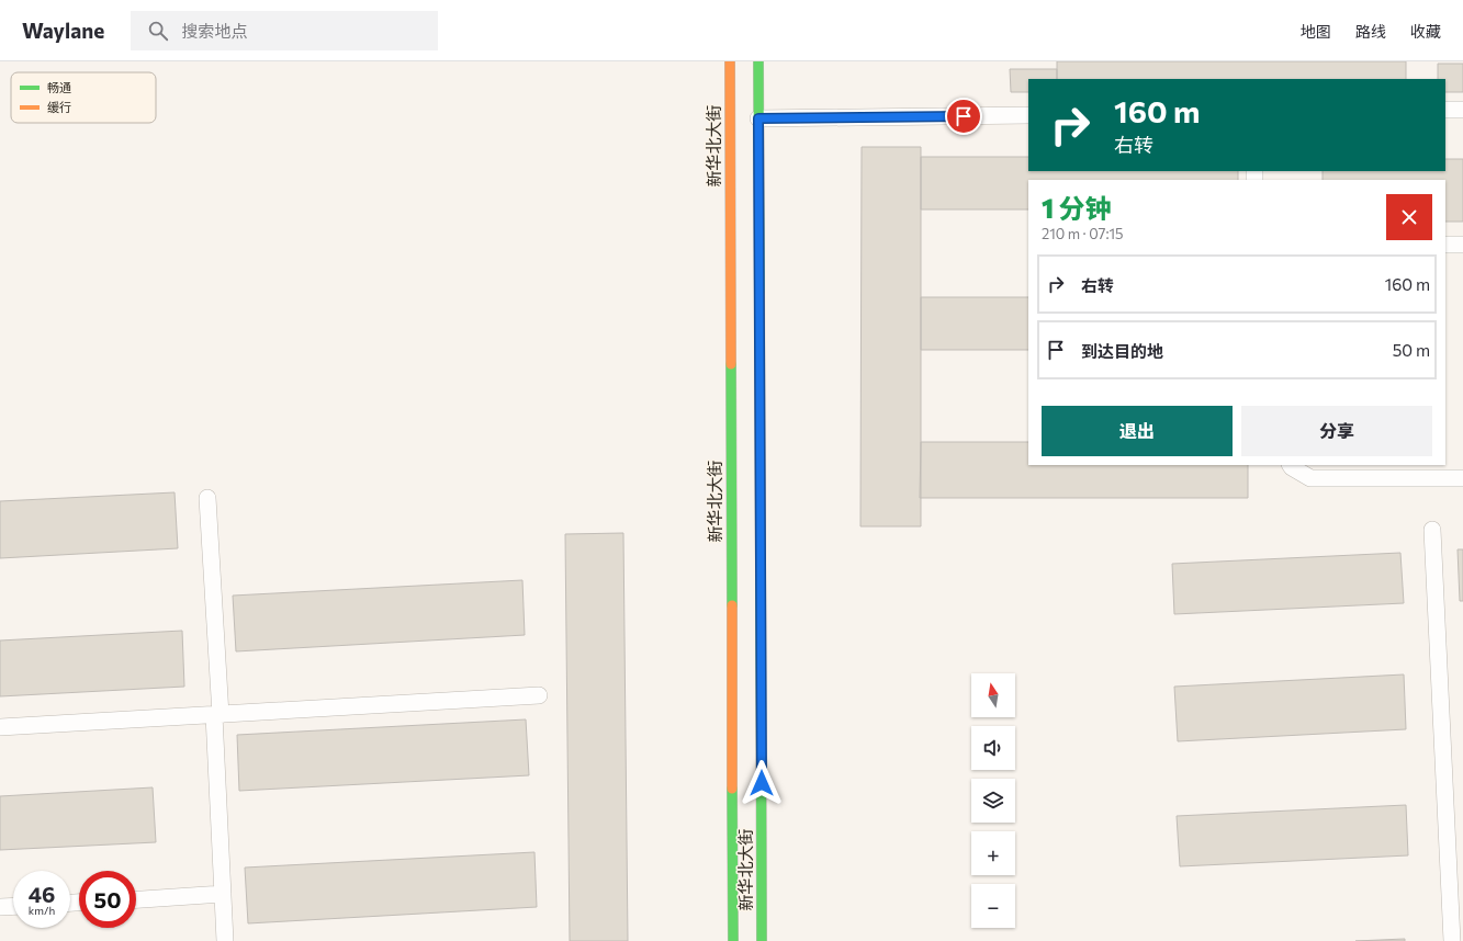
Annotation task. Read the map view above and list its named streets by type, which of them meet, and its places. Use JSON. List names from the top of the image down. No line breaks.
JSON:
{"streets":{"main road":["新华北大街"]},"legend":["畅通","缓行"],"north":"top","page":{"header":"Waylane","search":"搜索地点","nav":["地图","路线","收藏"],"turn":["160 m","右转"],"heading":["1 分钟","210 m · 07:15"],"list":[{"name":"右转","value":"160 m"},{"name":"到达目的地","value":"50 m"}],"buttons":["退出","分享"],"map_buttons":["+","−"],"speed":"46 km/h","limit":"50"}}
